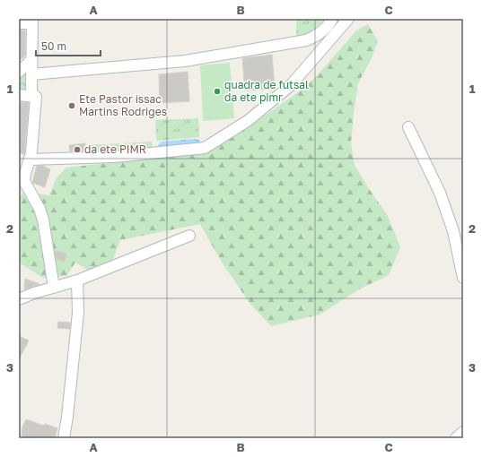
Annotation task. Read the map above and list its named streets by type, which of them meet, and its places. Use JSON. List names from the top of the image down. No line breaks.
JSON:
{"places":["quadra de futsal da ete pimr","Ete Pastor issac Martins Rodriges","da ete PIMR"],"scale_bar":"50 m","grid":{"columns":["A","B","C"],"rows":["1","2","3"]}}
